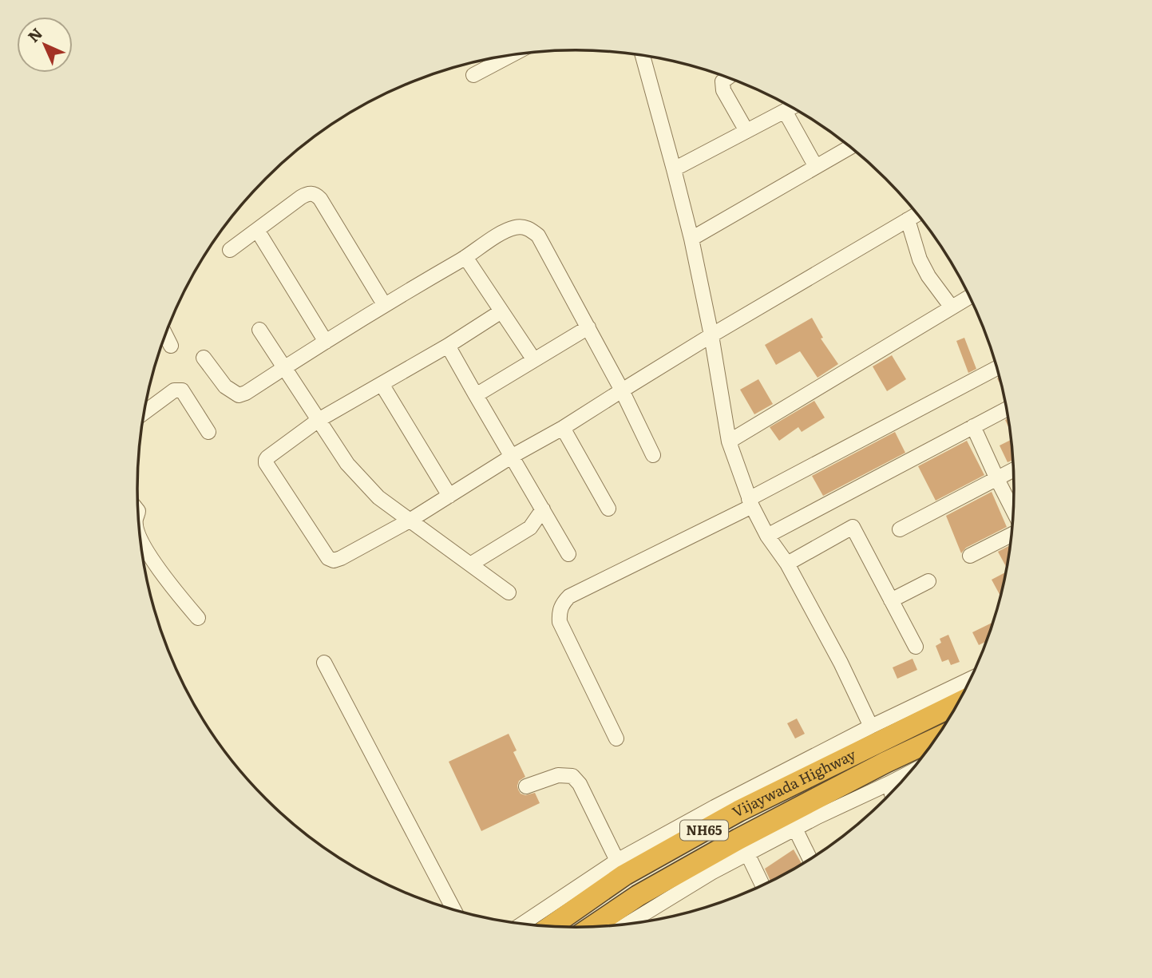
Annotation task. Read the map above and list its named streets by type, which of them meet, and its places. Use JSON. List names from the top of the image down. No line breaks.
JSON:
{"streets":{"highway":["Vijaywada Highway","NH65"]},"north":"top left"}
